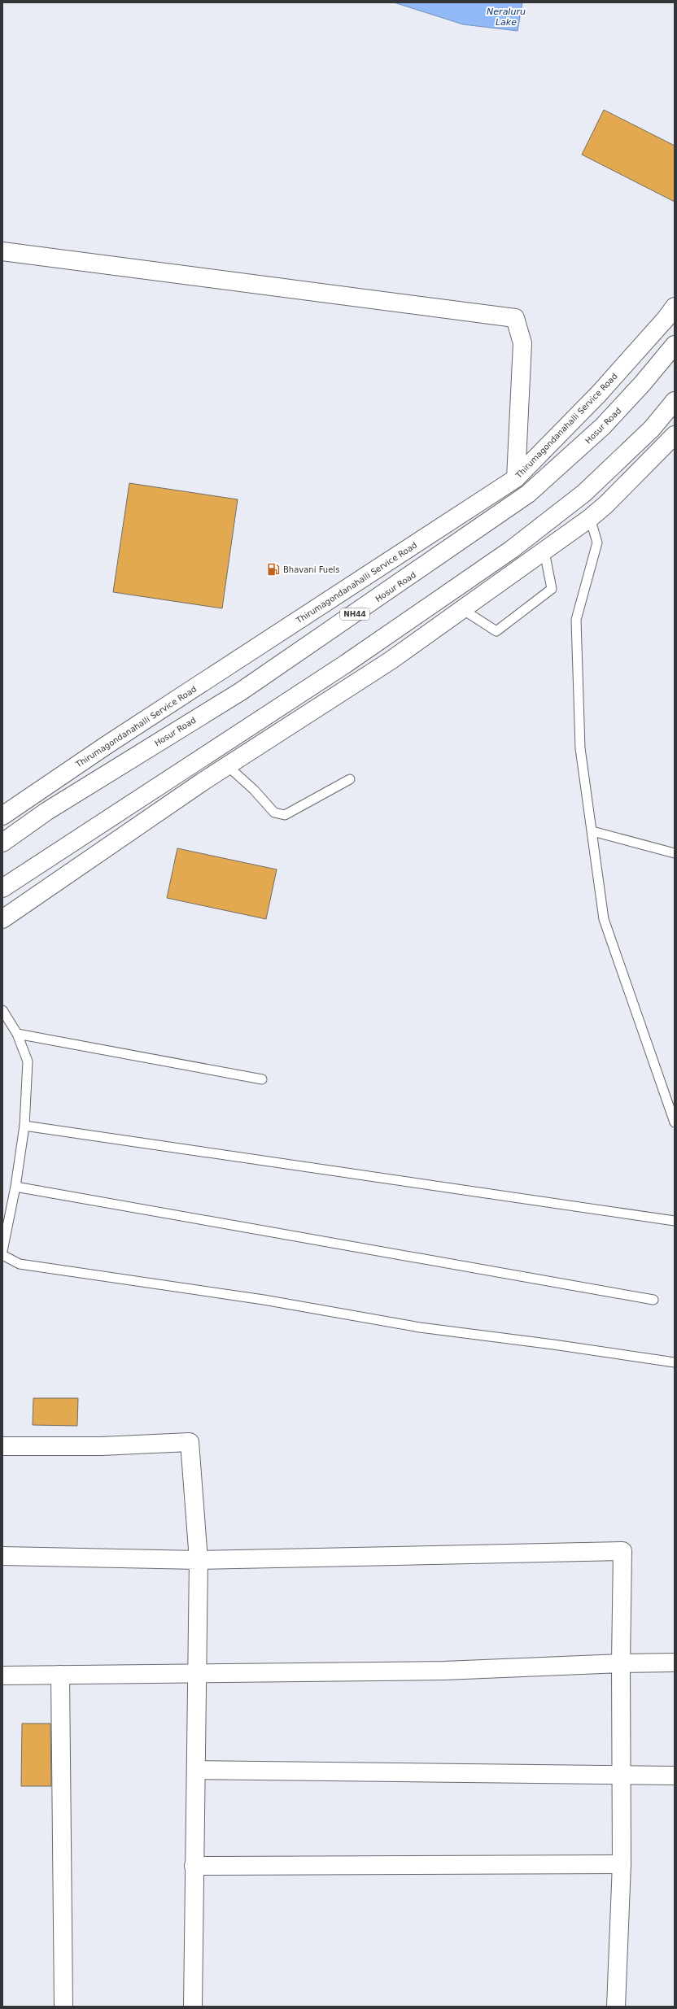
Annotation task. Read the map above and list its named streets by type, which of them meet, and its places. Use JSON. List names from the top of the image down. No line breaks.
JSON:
{"streets":{"main road":["Thirumagondanahalli Service Road","Hosur Road","NH44"]},"water":["Neraluru Lake"],"places":{"fuel station":["Bhavani Fuels"]}}
